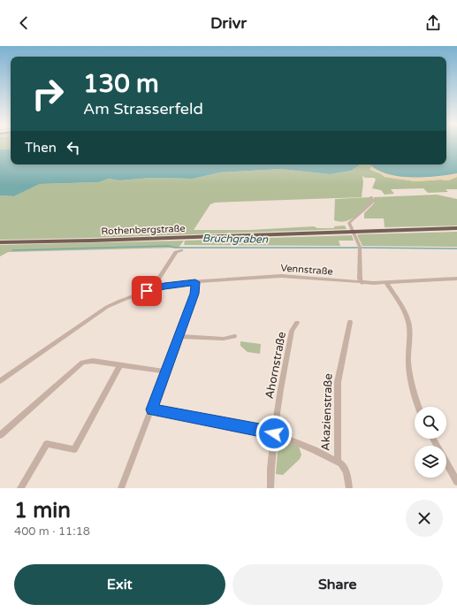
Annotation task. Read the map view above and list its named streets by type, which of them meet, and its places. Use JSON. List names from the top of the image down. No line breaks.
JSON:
{"streets":{"main road":["Rothenbergstraße"],"street":["Vennstraße","Ahornstraße","Akazienstraße"]},"crossings":[["Ahornstraße","Akazienstraße"]],"water":["Bruchgraben"],"page":{"header":"Drivr","turn":["130 m","Am Strasserfeld"],"then":"Then","heading":["1 min","400 m · 11:18"],"buttons":["Exit","Share"]}}
